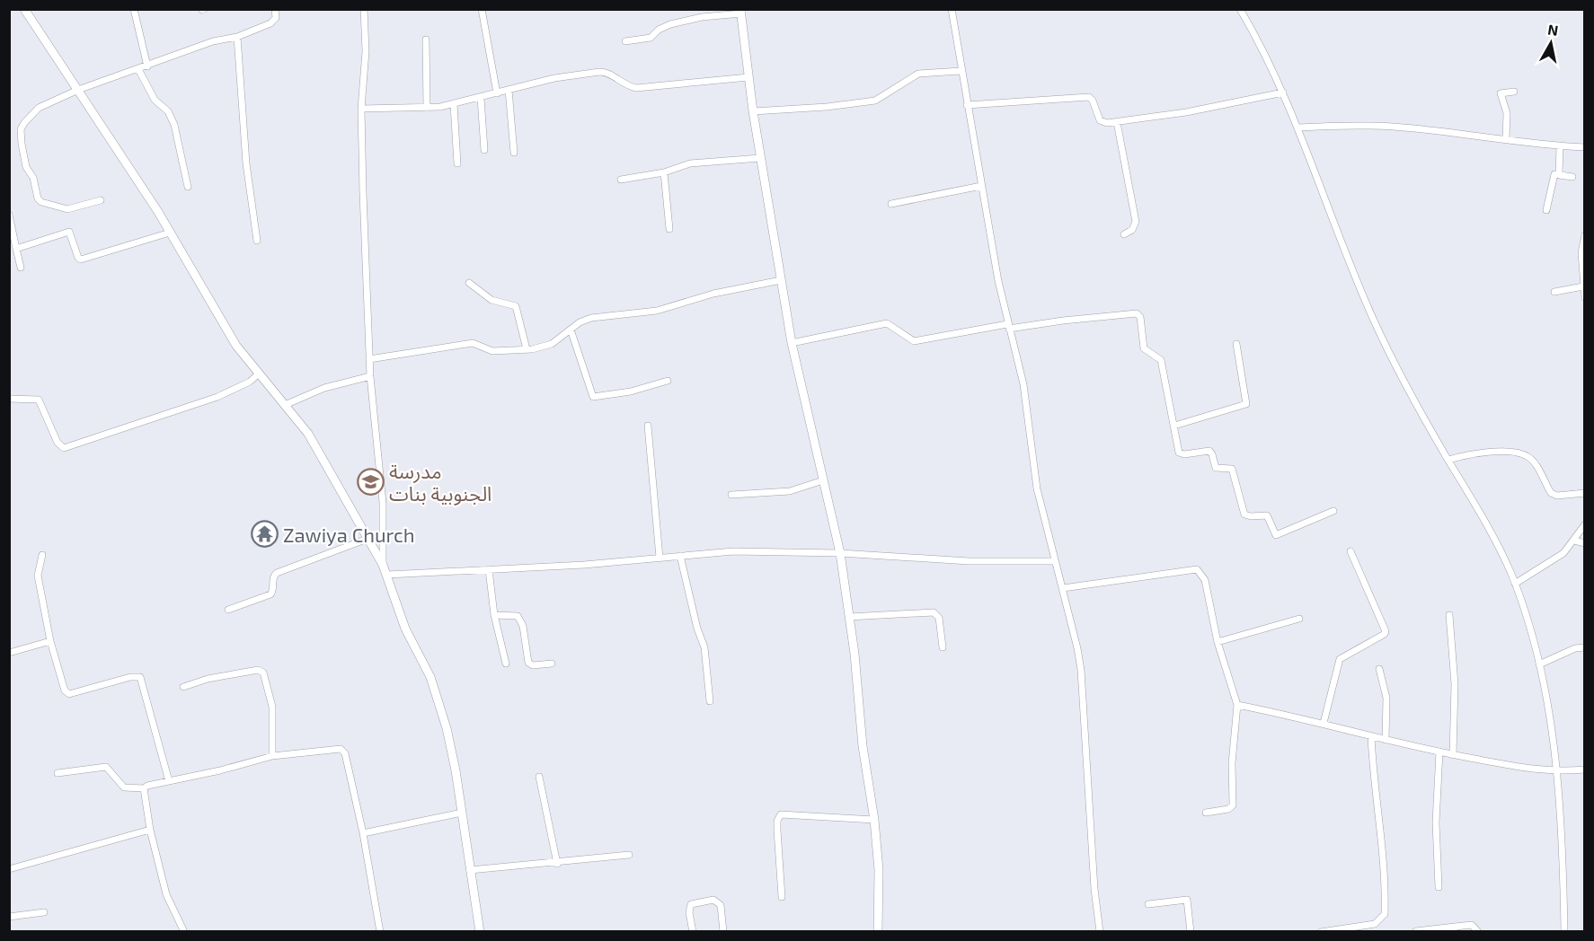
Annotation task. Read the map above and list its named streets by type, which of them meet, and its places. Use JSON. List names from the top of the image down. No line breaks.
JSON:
{"places":{"school or university":["مدرسة الجنوبية بنات"],"temple":["Zawiya Church"]},"north":"top"}
